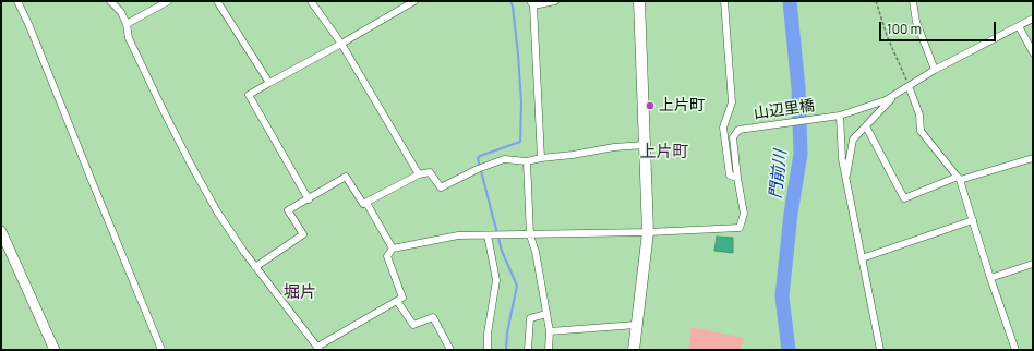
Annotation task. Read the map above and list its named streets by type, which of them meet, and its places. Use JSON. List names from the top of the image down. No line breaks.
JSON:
{"streets":{"street":["山辺里橋"]},"districts":["上片町","堀片"],"water":["門前川"],"places":["上片町"],"scale_bar":"100 m"}
